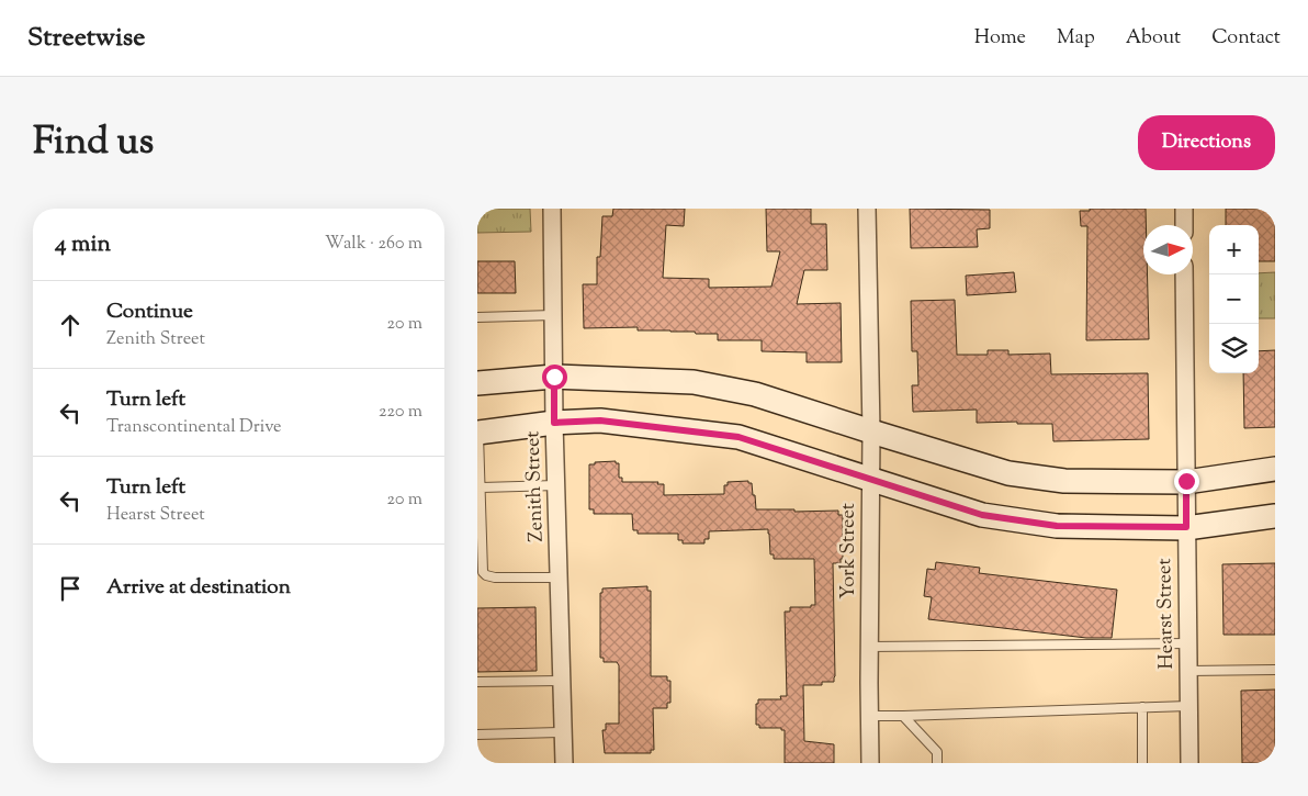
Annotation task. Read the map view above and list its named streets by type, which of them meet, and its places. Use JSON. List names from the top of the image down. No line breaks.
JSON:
{"streets":{"street":["Zenith Street","York Street","Hearst Street"]},"north":"right","page":{"header":"Streetwise","nav":["Home","Map","About","Contact"],"title":"Find us","buttons":"Directions","heading":["4 min","Walk · 260 m"],"map_buttons":["+","−"],"list":[["Continue","Zenith Street","20 m"],["Turn left","Transcontinental Drive","220 m"],["Turn left","Hearst Street","20 m"],"Arrive at destination"]}}
